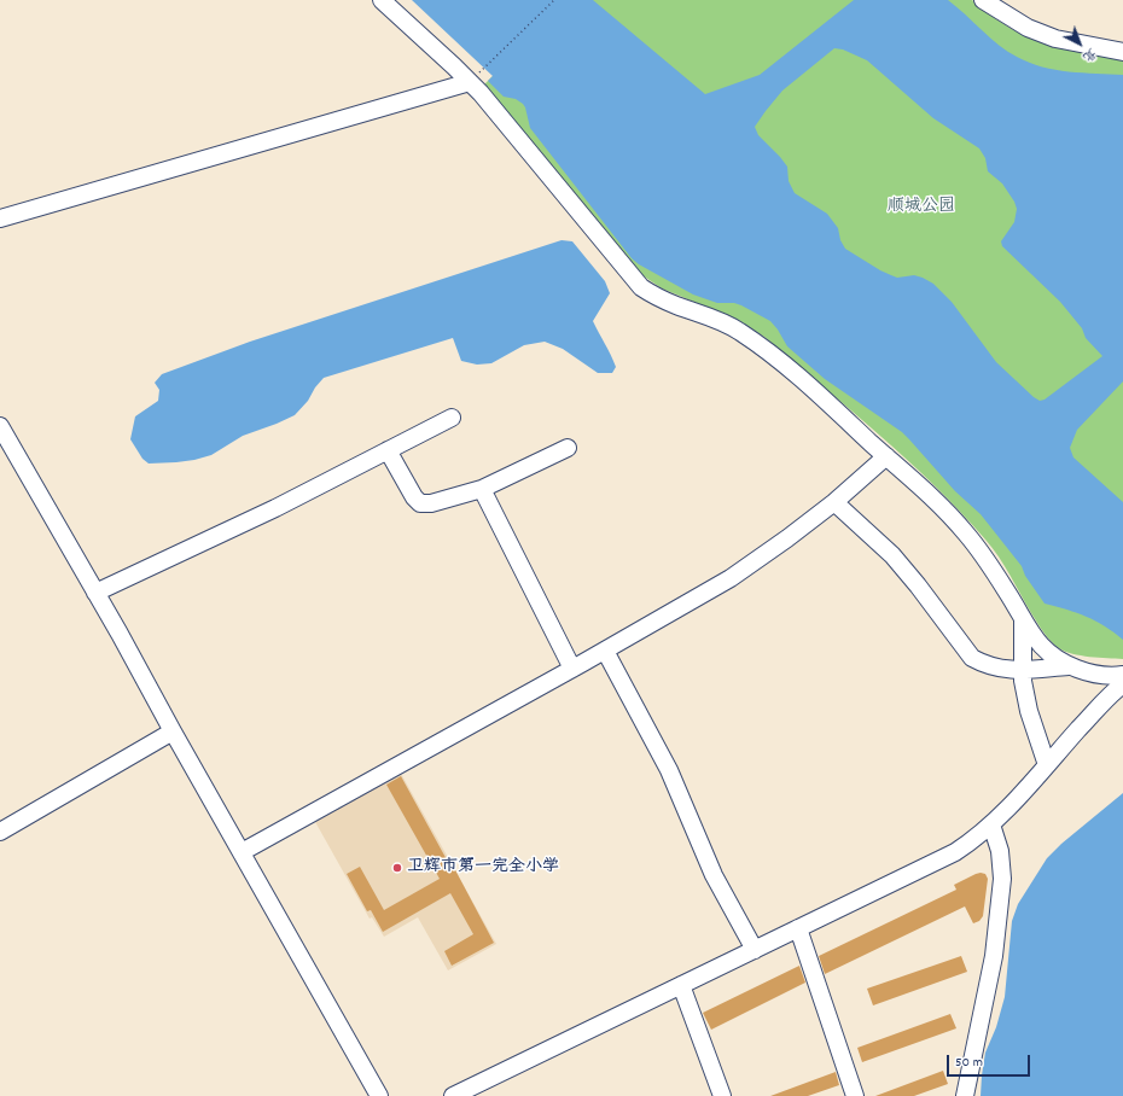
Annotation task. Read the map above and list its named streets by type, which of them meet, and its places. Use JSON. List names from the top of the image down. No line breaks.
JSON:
{"parks":["顺城公园"],"places":["卫辉市第一完全小学"],"scale_bar":"50 m","north":"bottom right"}
